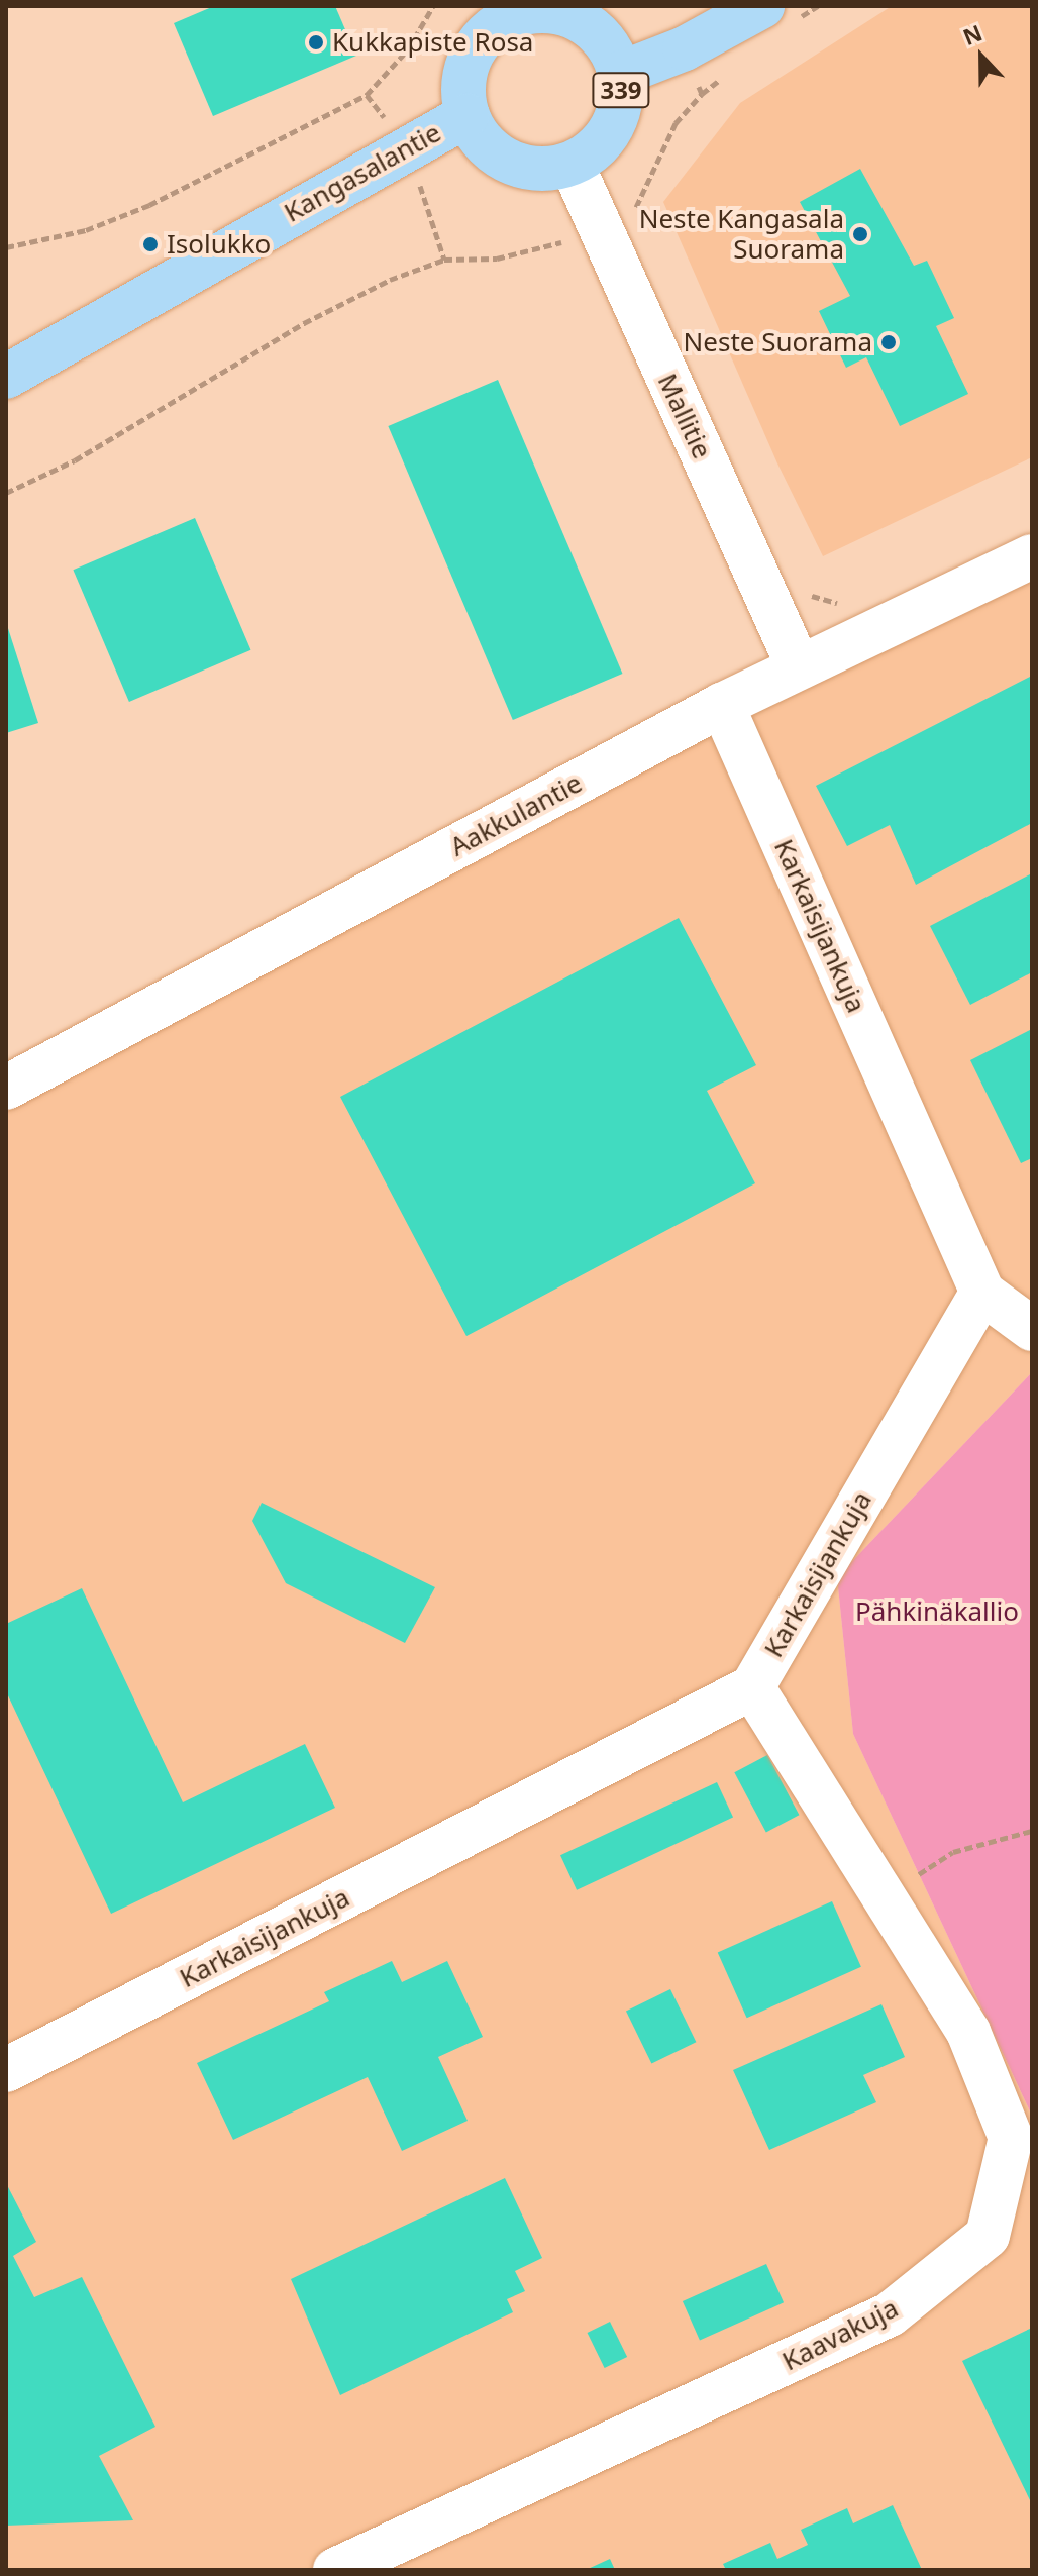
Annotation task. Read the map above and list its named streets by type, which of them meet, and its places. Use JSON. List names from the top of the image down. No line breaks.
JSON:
{"streets":{"main road":["339","Kangasalantie"],"street":["Mallitie","Aakkulantie","Karkaisijankuja","Kaavakuja"]},"crossings":[["339","Kangasalantie"],["339","Mallitie"],["Kangasalantie","Mallitie"],["Mallitie","Aakkulantie"],["Aakkulantie","Karkaisijankuja"],["Karkaisijankuja","Kaavakuja"]],"parks":["Pähkinäkallio"],"places":["Kukkapiste Rosa","Neste Kangasala Suorama","Isolukko","Neste Suorama"],"north":"top"}
